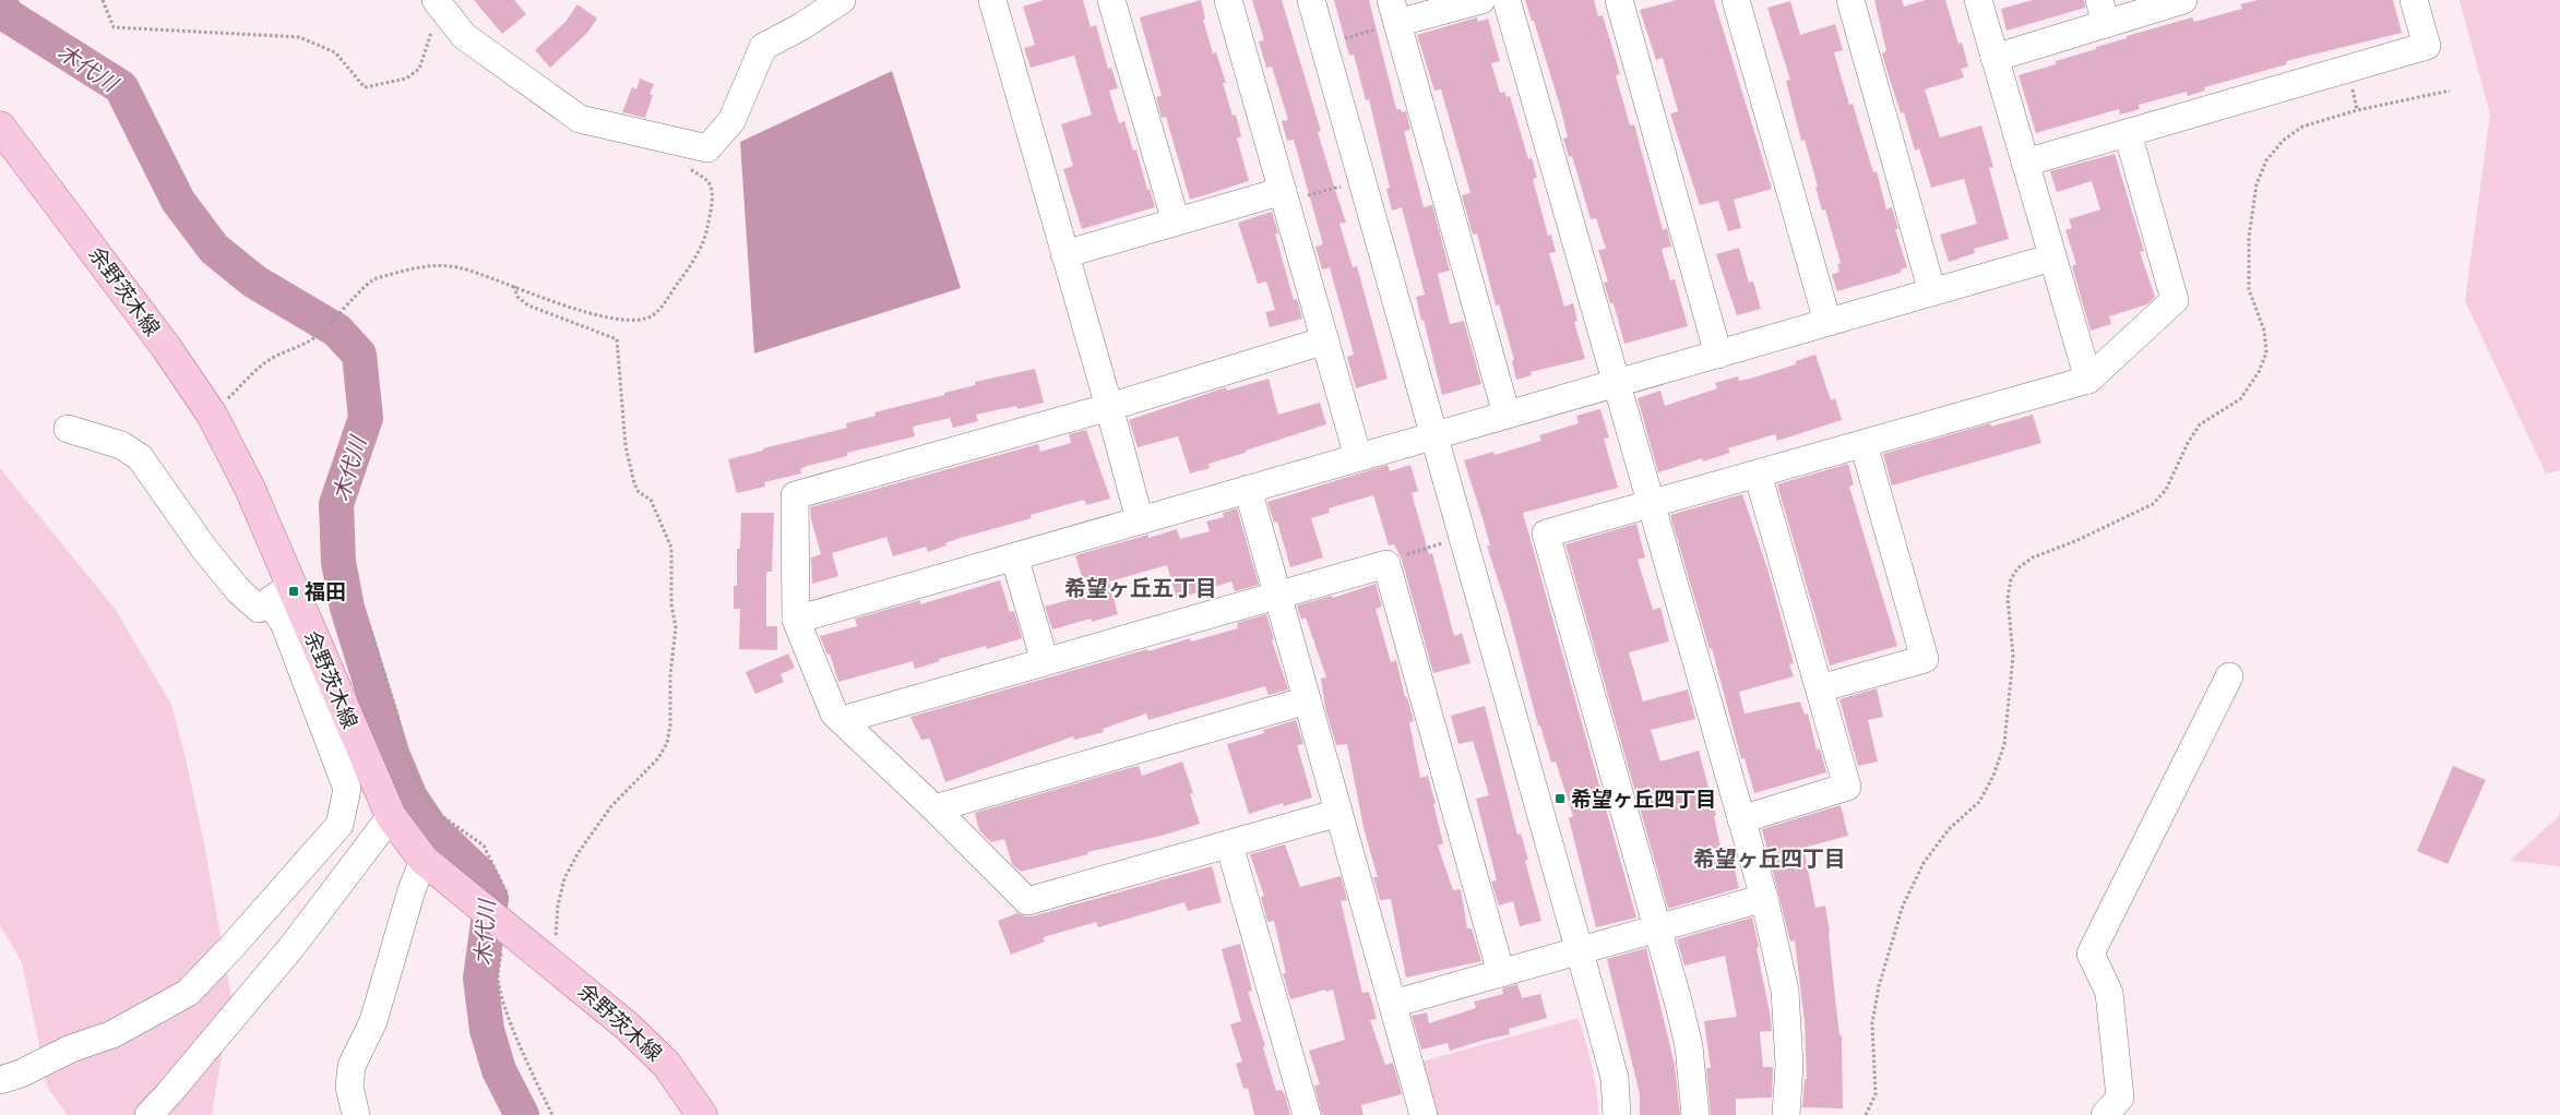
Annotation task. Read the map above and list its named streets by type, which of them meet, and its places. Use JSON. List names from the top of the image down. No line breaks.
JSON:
{"streets":{"main road":["余野茨木線"]},"districts":["希望ヶ丘五丁目","希望ヶ丘四丁目"],"water":["木代川"],"places":{"transit":["福田","希望ヶ丘四丁目"]}}
